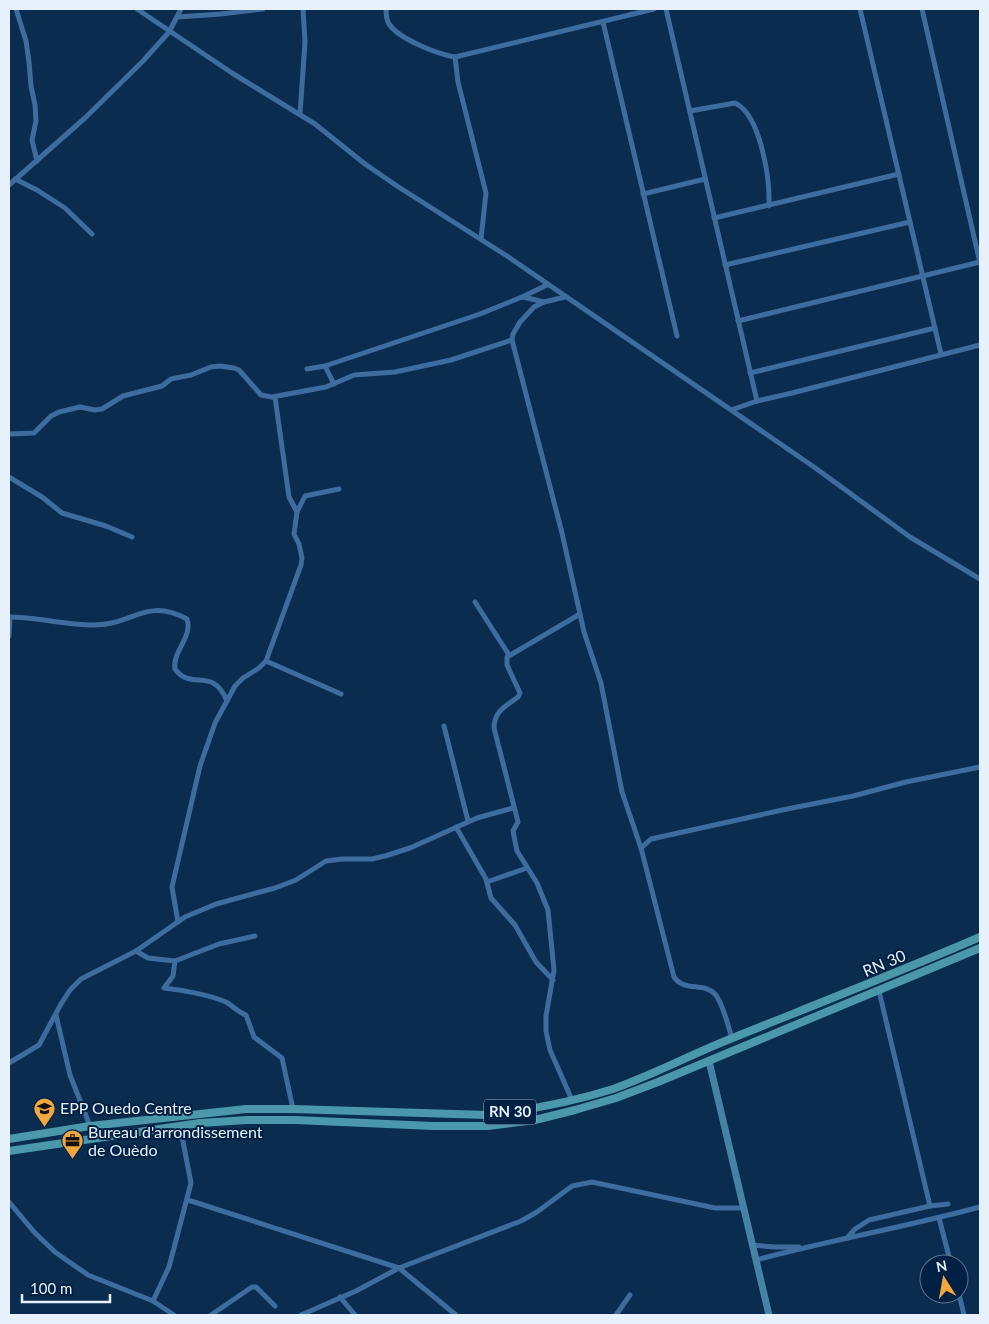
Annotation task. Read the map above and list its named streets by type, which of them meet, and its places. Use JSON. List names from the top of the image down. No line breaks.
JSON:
{"streets":{"main road":["RN 30"]},"places":{"school or university":["EPP Ouedo Centre"],"office":["Bureau d'arrondissement de Ouèdo"]},"scale_bar":"100 m","north":"top"}
